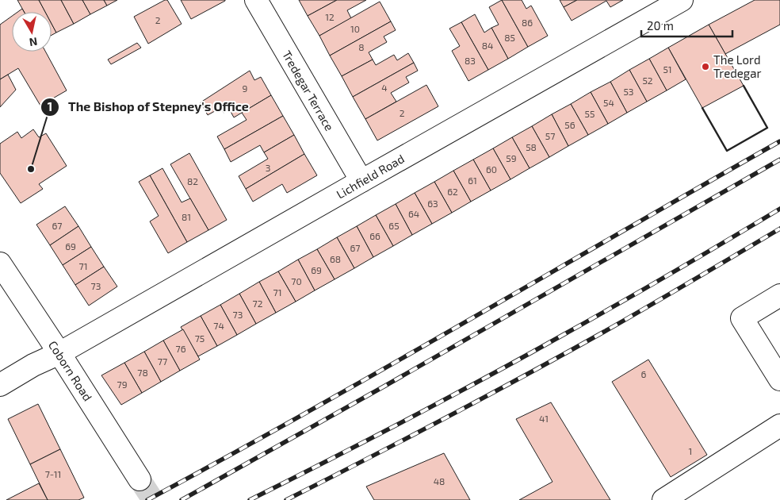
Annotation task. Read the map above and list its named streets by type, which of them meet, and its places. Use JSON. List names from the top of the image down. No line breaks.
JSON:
{"streets":{"street":["Tredegar Terrace","Lichfield Road","Coborn Road"]},"crossings":[["Tredegar Terrace","Lichfield Road"],["Lichfield Road","Coborn Road"]],"places":["The Lord Tredegar","The Bishop of Stepney's Office"],"house_numbers":["12","2","86","10","85","84","8","83","51","52","4","9","53","54","2","55","56","57","58","59","3","60","61","82","62","63","64","81","67","65","66","69","67","68","71","69","70","73","71","72","73","74","75","76","77","78","6","79","41","1","7-11","48"],"scale_bar":"20 m","north":"bottom"}
